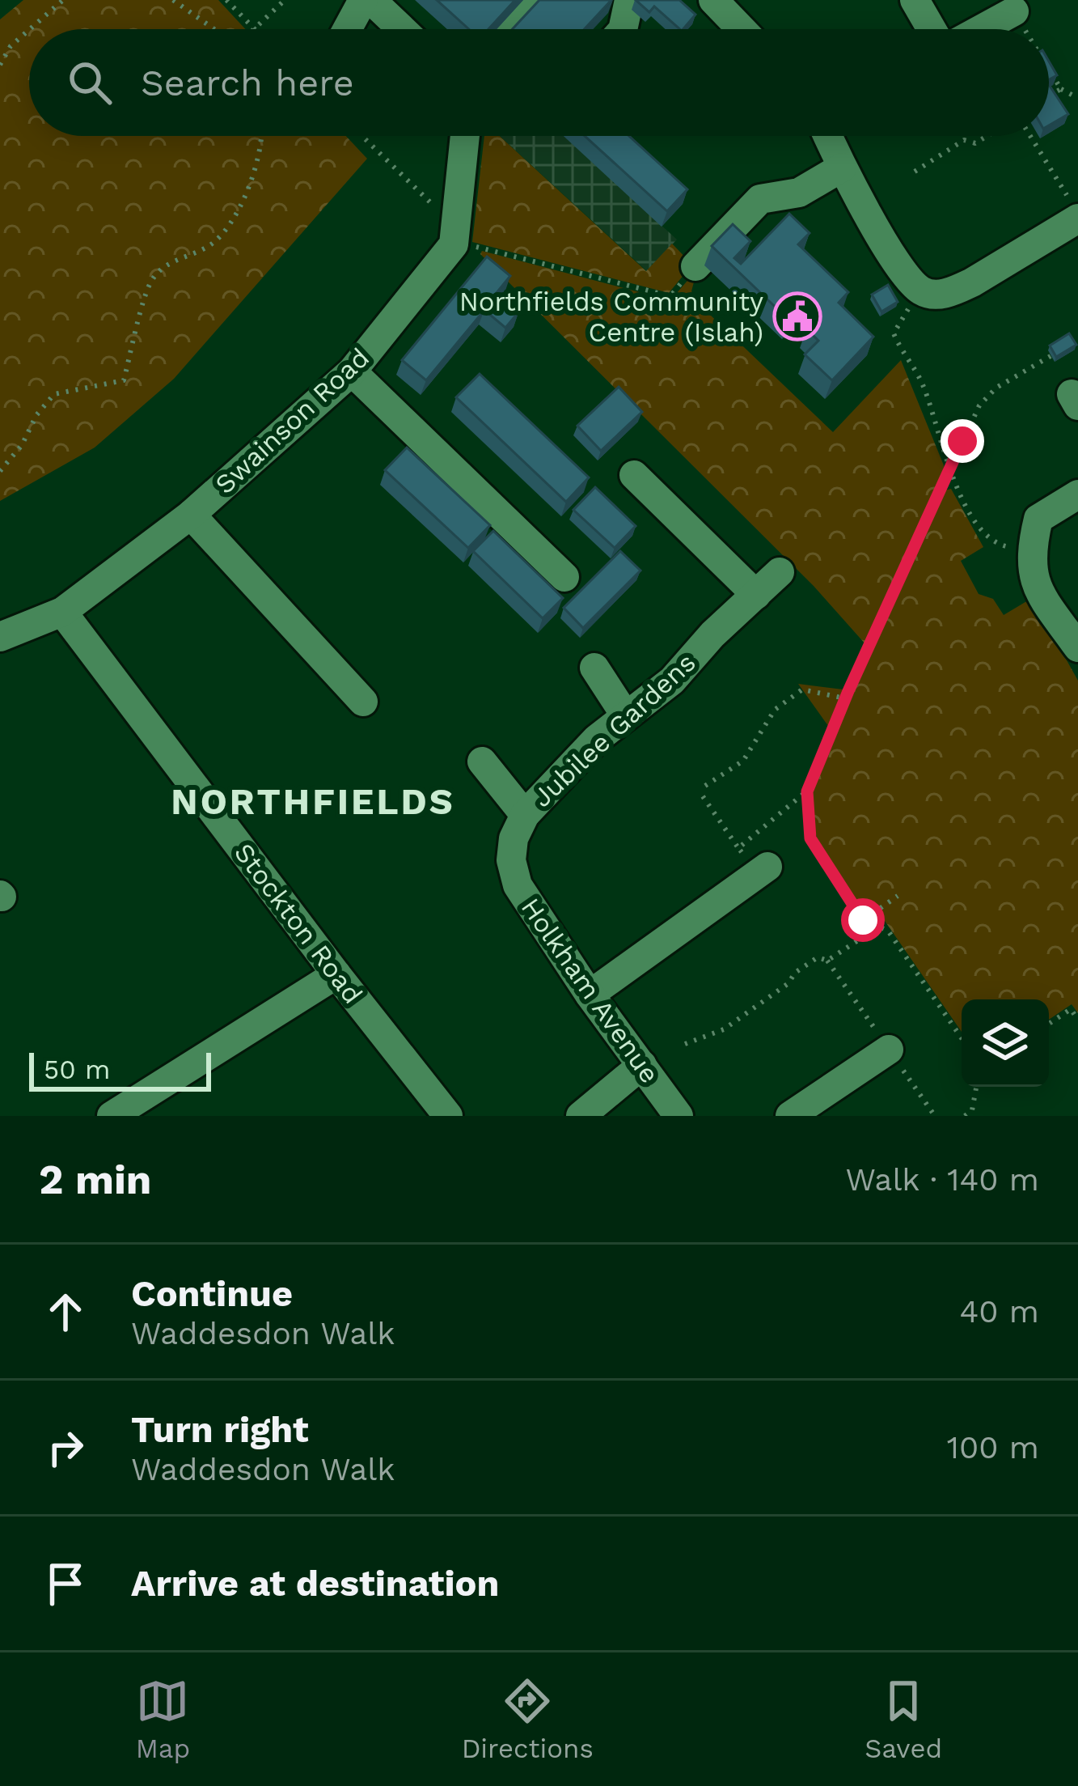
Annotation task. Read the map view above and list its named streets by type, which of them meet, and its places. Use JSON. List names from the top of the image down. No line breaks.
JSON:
{"streets":{"street":["Swainson Road","Jubilee Gardens","Stockton Road","Holkham Avenue"]},"crossings":[["Swainson Road","Stockton Road"],["Jubilee Gardens","Holkham Avenue"]],"districts":["NORTHFIELDS"],"places":{"public building":["Northfields Community Centre (Islah)"]},"scale_bar":"50 m","page":{"search":"Search here","scale":"50 m","heading":["2 min","Walk · 140 m"],"list":[["Continue","Waddesdon Walk","40 m"],["Turn right","Waddesdon Walk","100 m"],"Arrive at destination"],"nav":["Map","Directions","Saved"]}}
